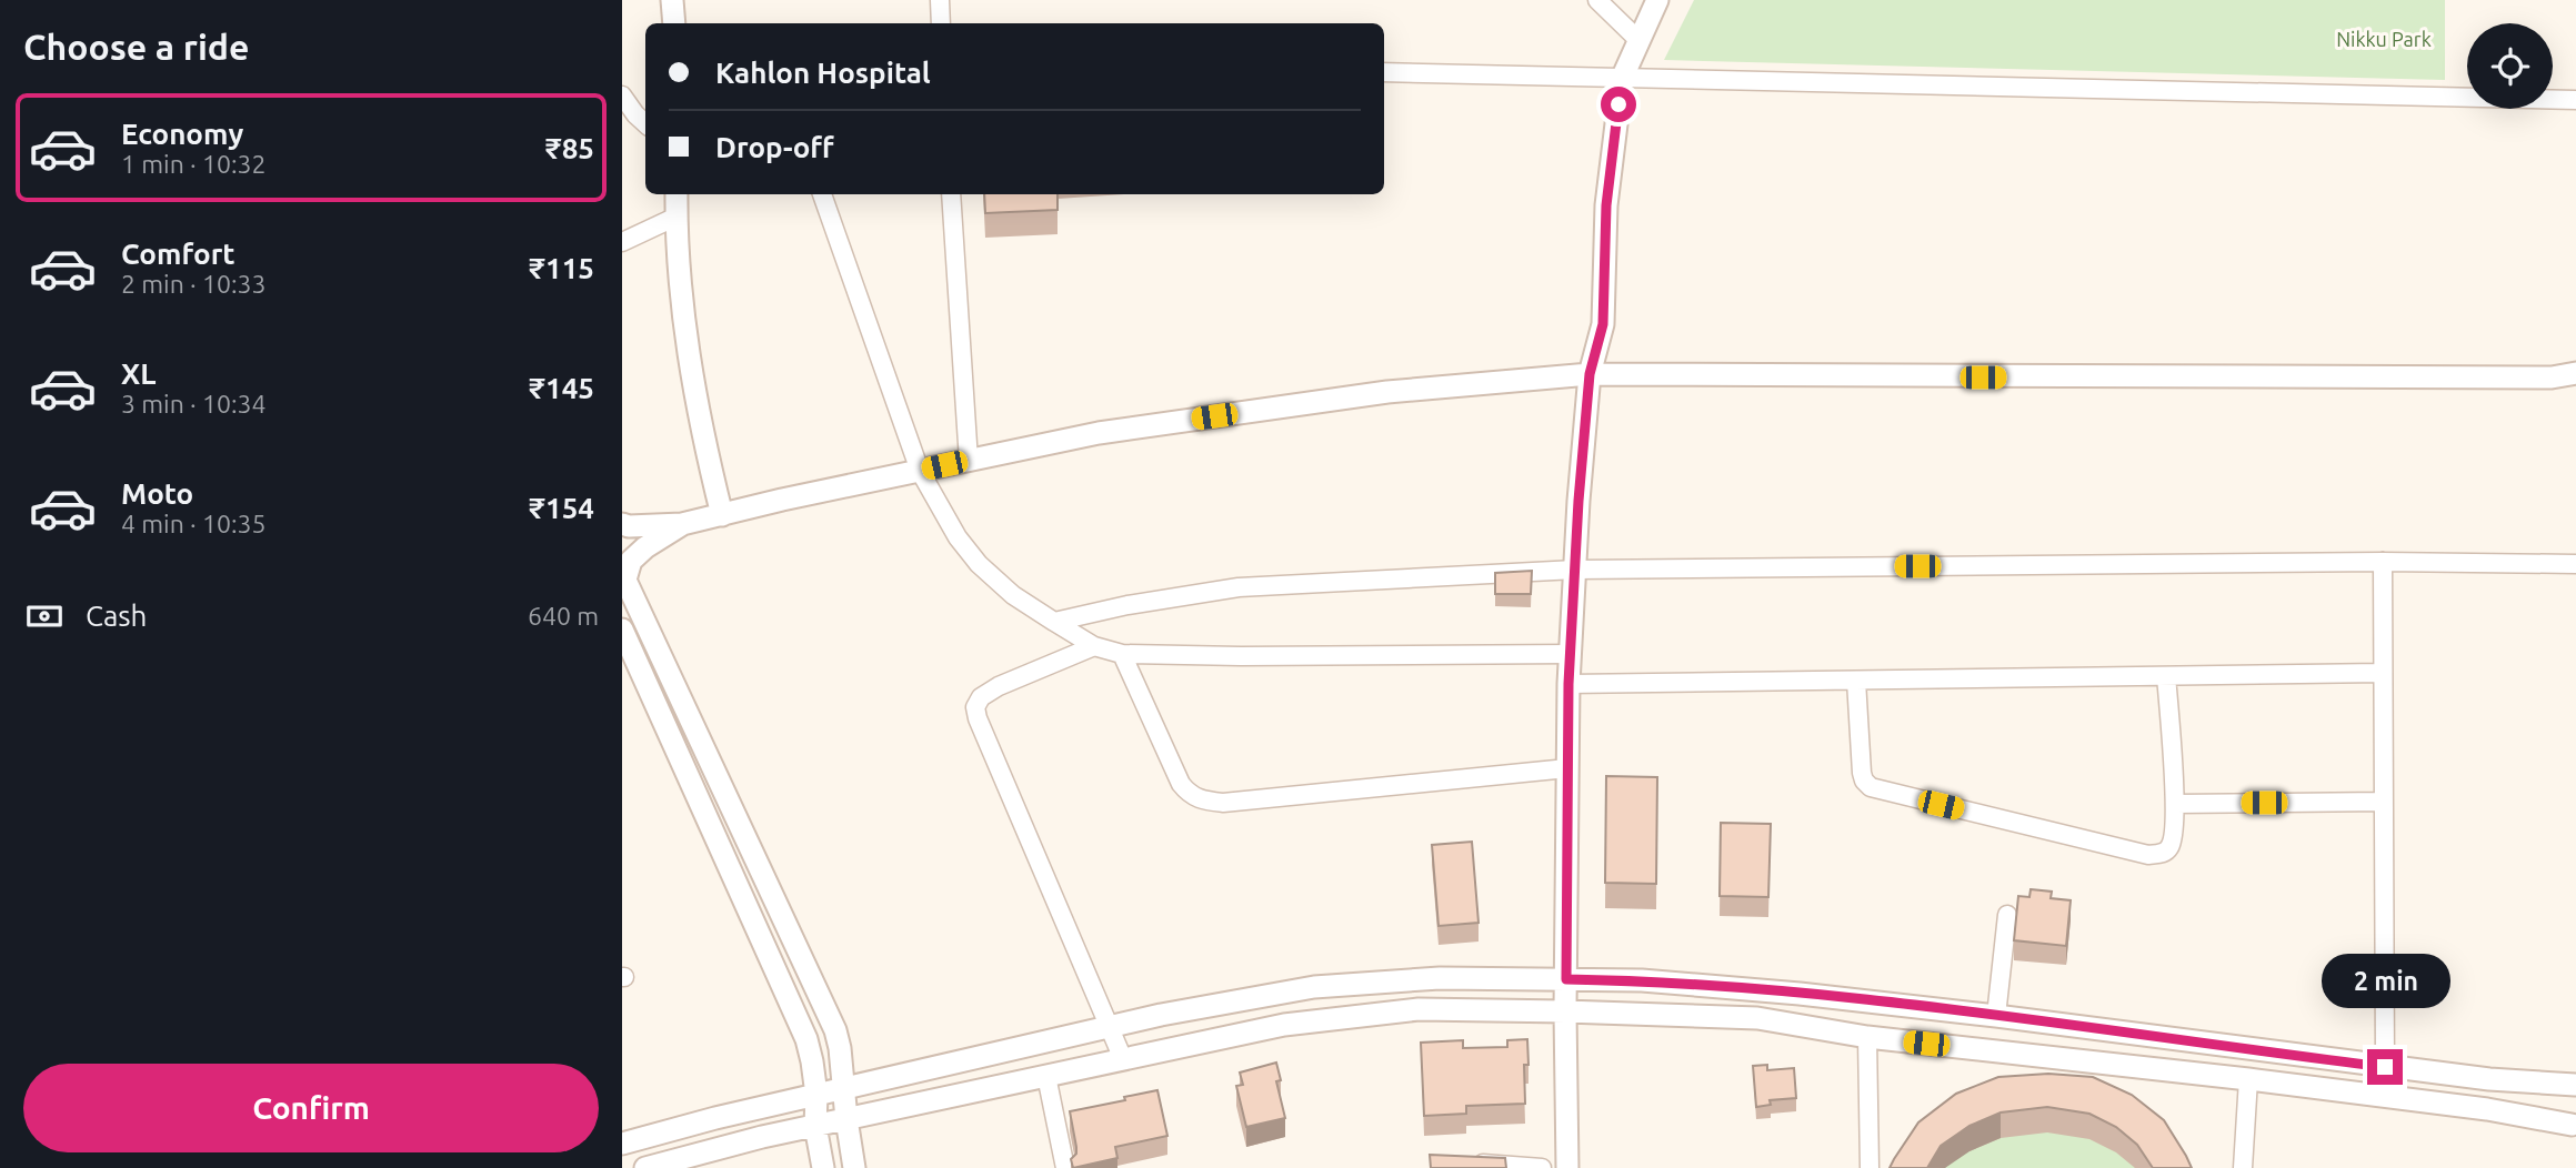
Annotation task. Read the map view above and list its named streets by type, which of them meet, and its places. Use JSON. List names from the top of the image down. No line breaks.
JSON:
{"parks":["Nikku Park"],"page":{"heading":"Choose a ride","banner":["Kahlon Hospital","Drop-off"],"list":[{"name":"Economy","note":"1 min · 10:32","value":"₹85"},{"name":"Comfort","note":"2 min · 10:33","value":"₹115"},{"name":"XL","note":"3 min · 10:34","value":"₹145"},{"name":"Moto","note":"4 min · 10:35","value":"₹154"}],"pay":["Cash","640 m"],"bubble":"2 min","buttons":"Confirm"}}
